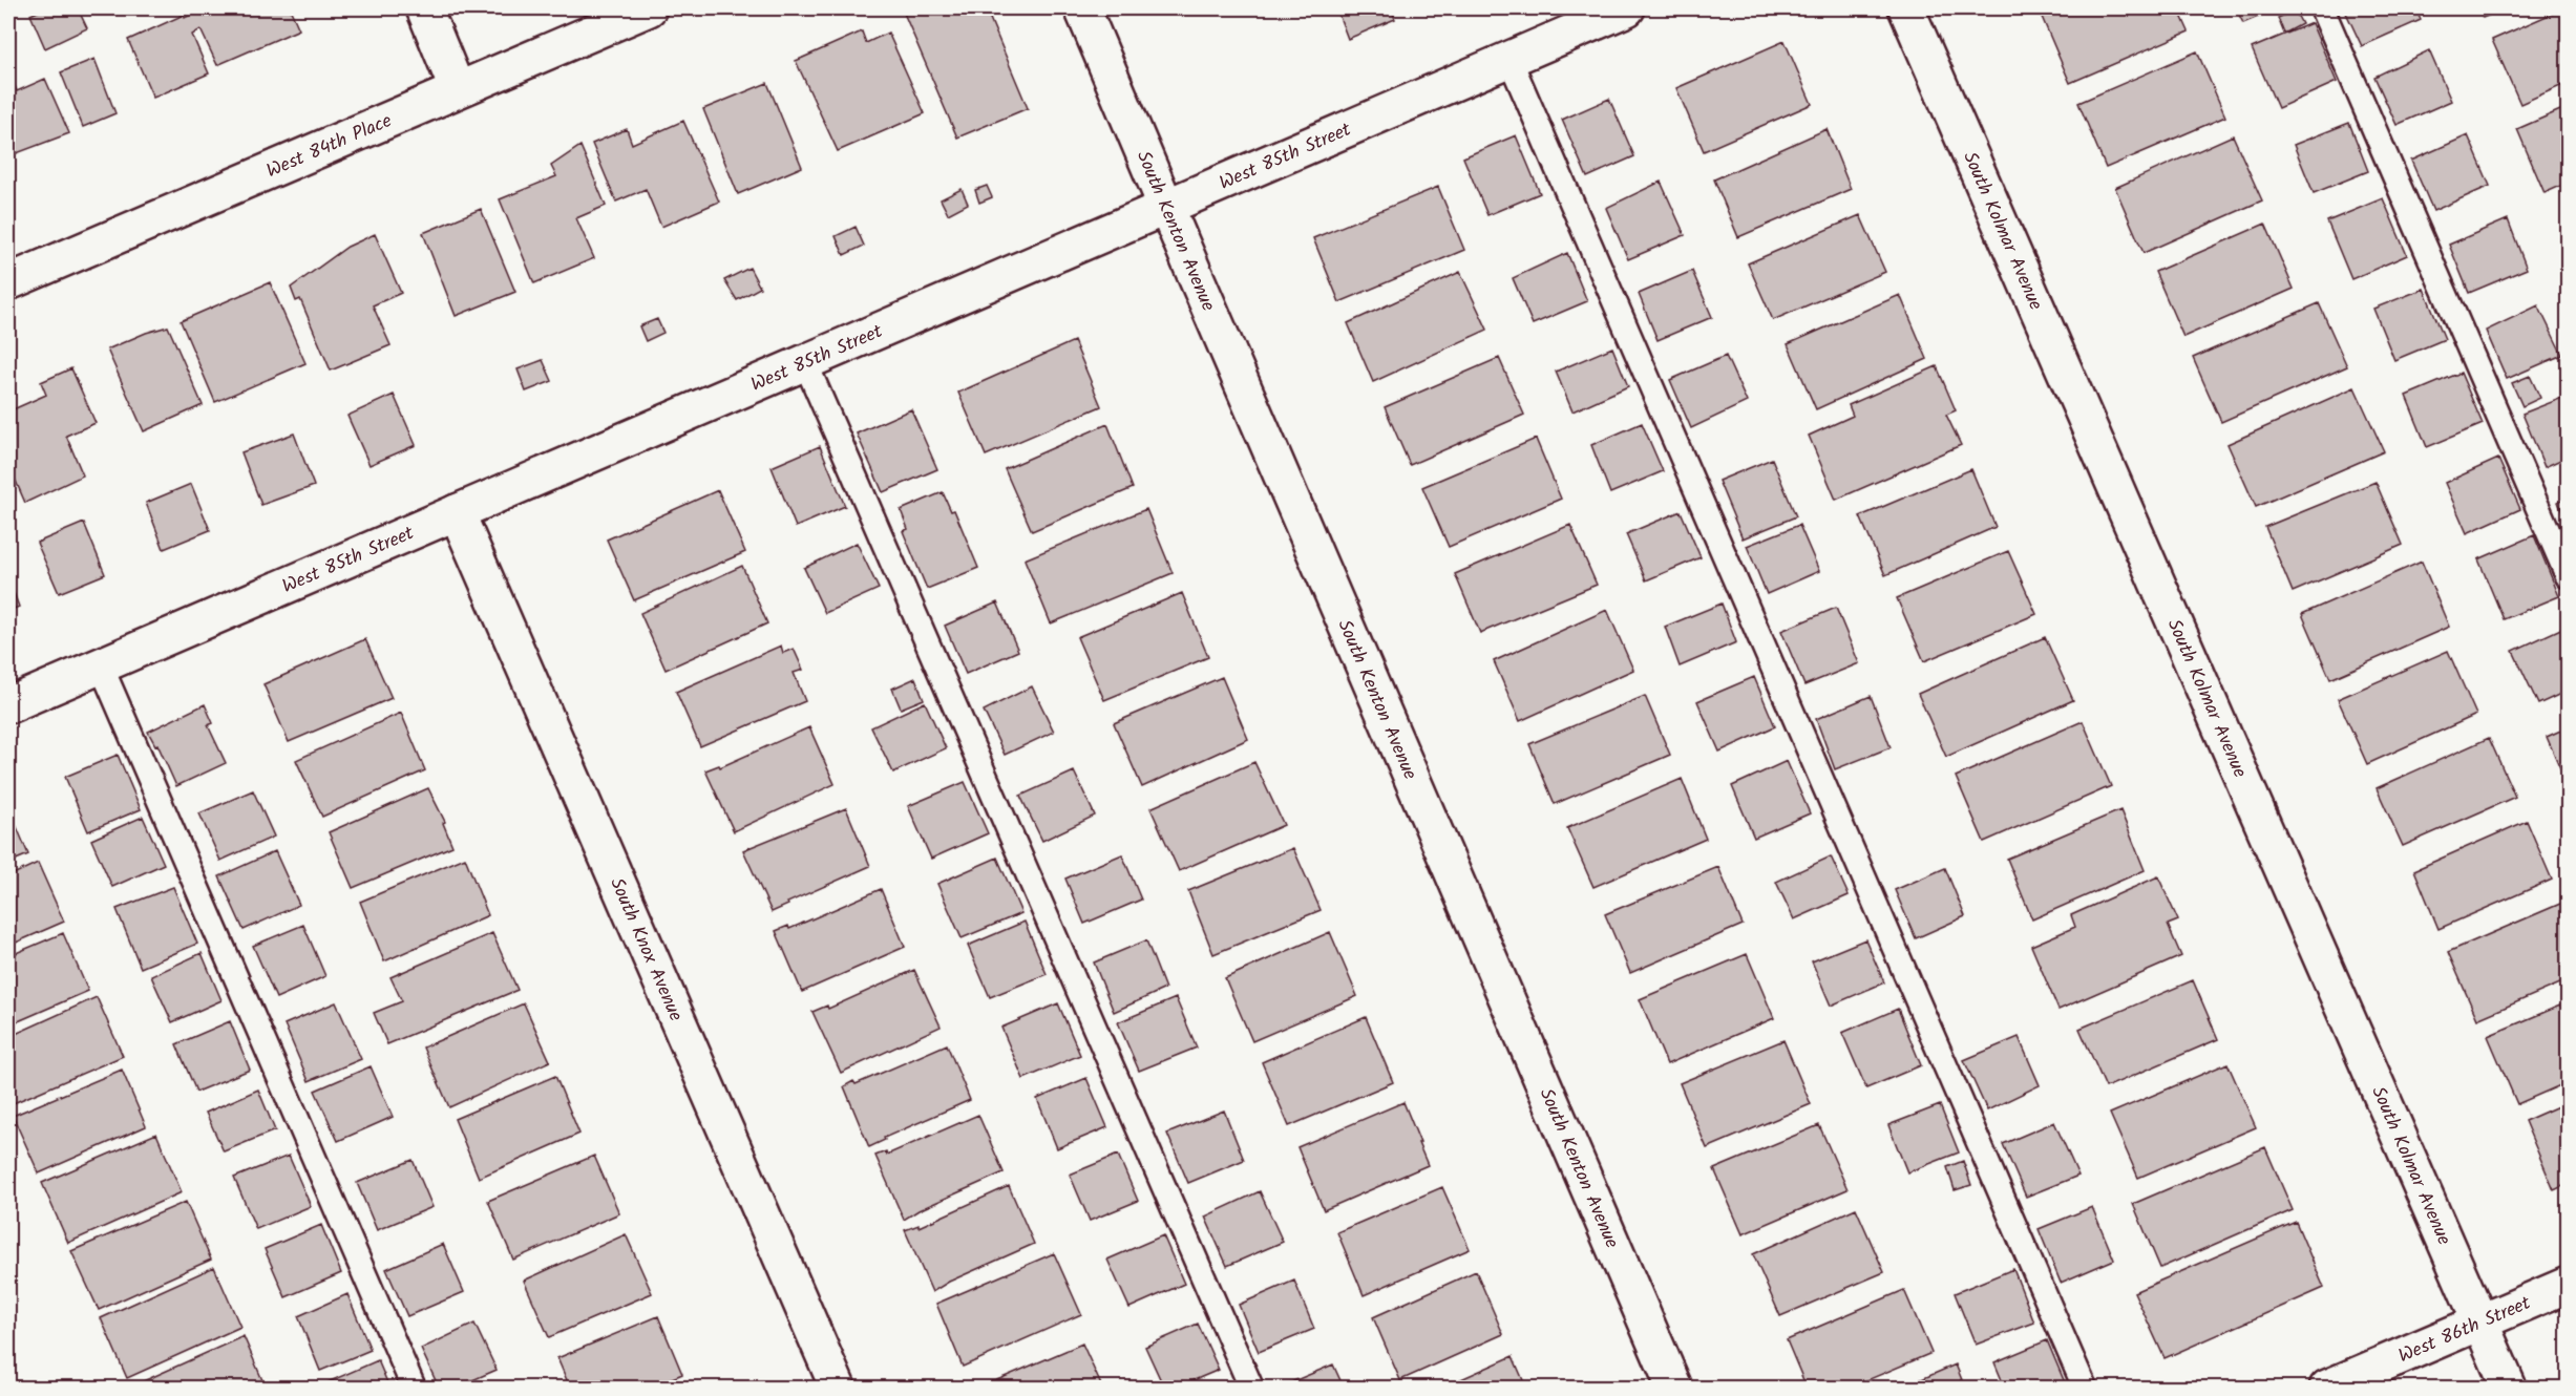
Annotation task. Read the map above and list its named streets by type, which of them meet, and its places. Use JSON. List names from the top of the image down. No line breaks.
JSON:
{"streets":{"street":["West 84th Place","West 85th Street","South Kenton Avenue","South Kolmar Avenue","South Knox Avenue","West 86th Street"]},"crossings":[["West 85th Street","South Kenton Avenue"],["West 85th Street","South Knox Avenue"],["South Kolmar Avenue","West 86th Street"]]}
